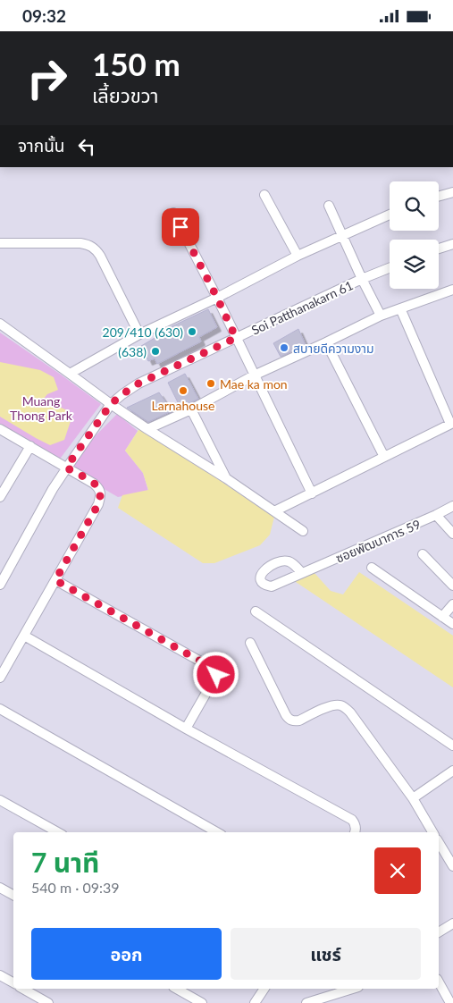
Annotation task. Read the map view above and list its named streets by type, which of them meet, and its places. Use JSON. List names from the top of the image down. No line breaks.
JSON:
{"streets":{"street":["Soi Patthanakarn 61","ซอยพัฒนาการ 59"]},"parks":["Muang Thong Park"],"places":["209/410 (630)","สบายดีความงาม","(638)","Mae ka mon","Larnahouse"],"page":{"status":"09:32","turn":["150 m","เลี้ยวขวา"],"then":"จากนั้น","heading":["7 นาที","540 m · 09:39"],"buttons":["ออก","แชร์"]}}
